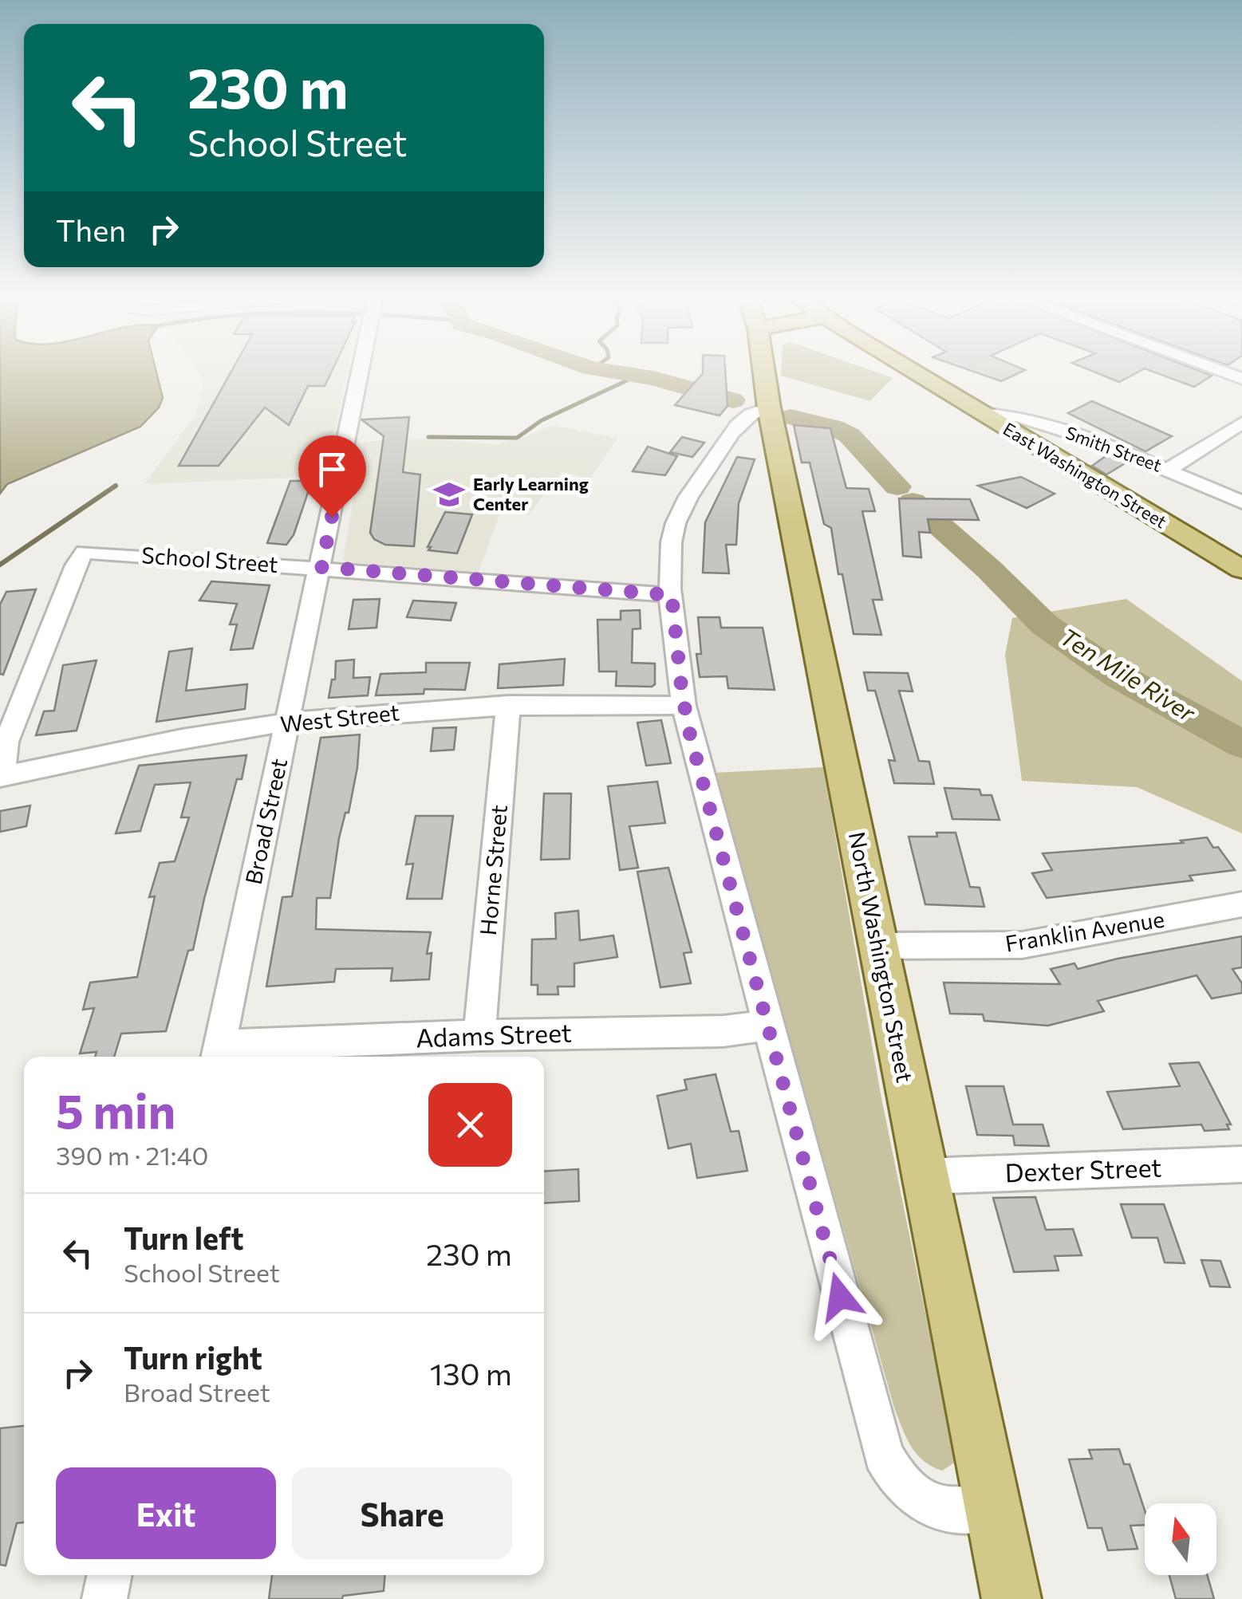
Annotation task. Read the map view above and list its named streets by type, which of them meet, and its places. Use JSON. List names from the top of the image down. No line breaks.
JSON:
{"streets":{"main road":["East Washington Street","North Washington Street"],"street":["Smith Street","School Street","West Street","Broad Street","Horne Street","Franklin Avenue","Adams Street","Dexter Street"]},"crossings":[["Smith Street","East Washington Street"],["School Street","West Street"],["School Street","Broad Street"],["West Street","Broad Street"],["West Street","Horne Street"],["Broad Street","Adams Street"],["Horne Street","Adams Street"],["Franklin Avenue","North Washington Street"],["North Washington Street","Dexter Street"]],"water":["Ten Mile River"],"places":{"school or university":["Early Learning Center"]},"north":"top","page":{"turn":["230 m","School Street"],"then":"Then","heading":["5 min","390 m · 21:40"],"list":[{"name":"Turn left","note":"School Street","value":"230 m"},{"name":"Turn right","note":"Broad Street","value":"130 m"}],"buttons":["Exit","Share"]}}
